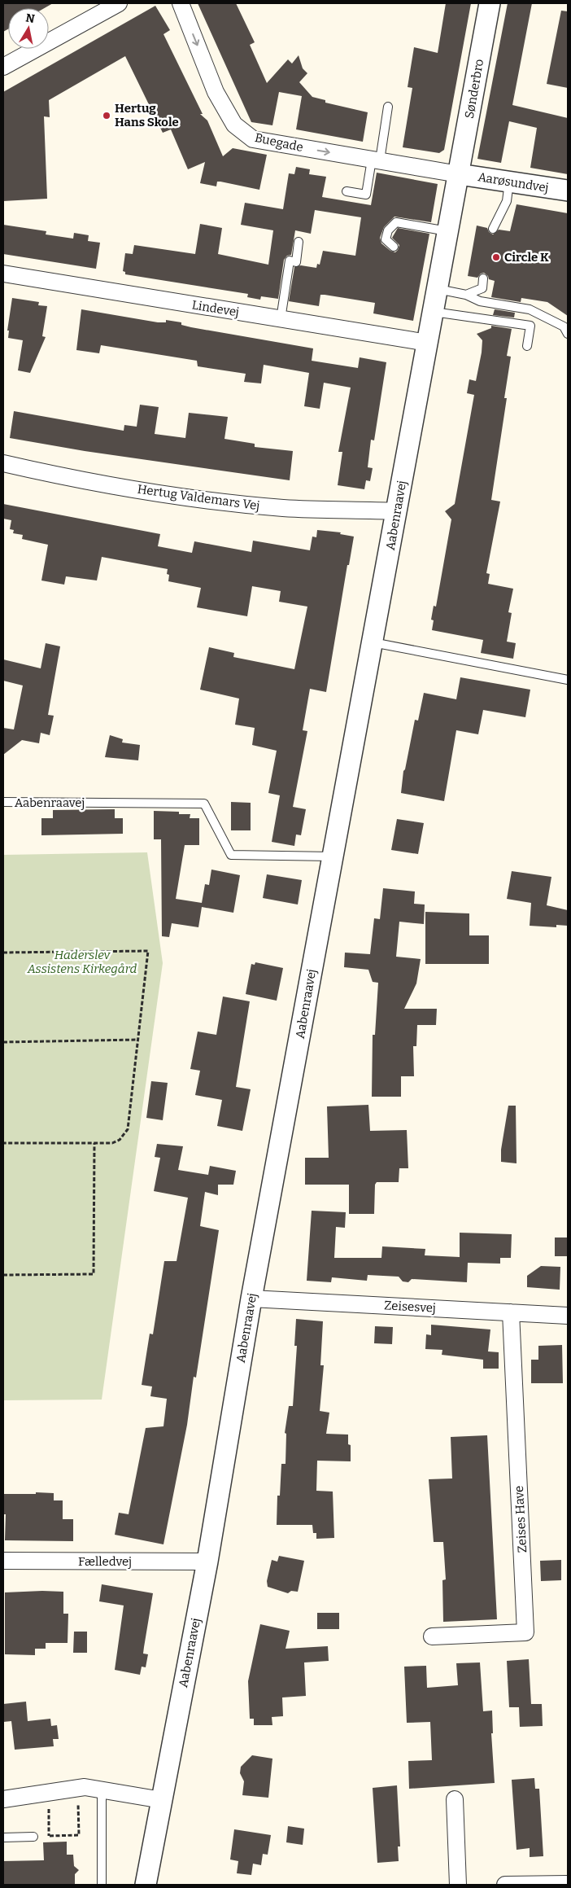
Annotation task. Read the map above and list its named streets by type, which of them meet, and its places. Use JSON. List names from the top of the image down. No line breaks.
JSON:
{"streets":{"street":["Sønderbro","Buegade","Aarøsundvej","Lindevej","Hertug Valdemars Vej","Aabenraavej","Zeisesvej","Zeises Have","Fælledvej"]},"crossings":[["Sønderbro","Buegade"],["Sønderbro","Aarøsundvej"],["Sønderbro","Aabenraavej"],["Buegade","Aarøsundvej"],["Buegade","Aabenraavej"],["Aarøsundvej","Aabenraavej"],["Lindevej","Aabenraavej"],["Hertug Valdemars Vej","Aabenraavej"],["Aabenraavej","Zeisesvej"],["Aabenraavej","Fælledvej"],["Zeisesvej","Zeises Have"]],"one_way":["Buegade"],"parks":["Haderslev Assistens Kirkegård"],"places":["Hertug Hans Skole","Circle K"],"north":"top"}
